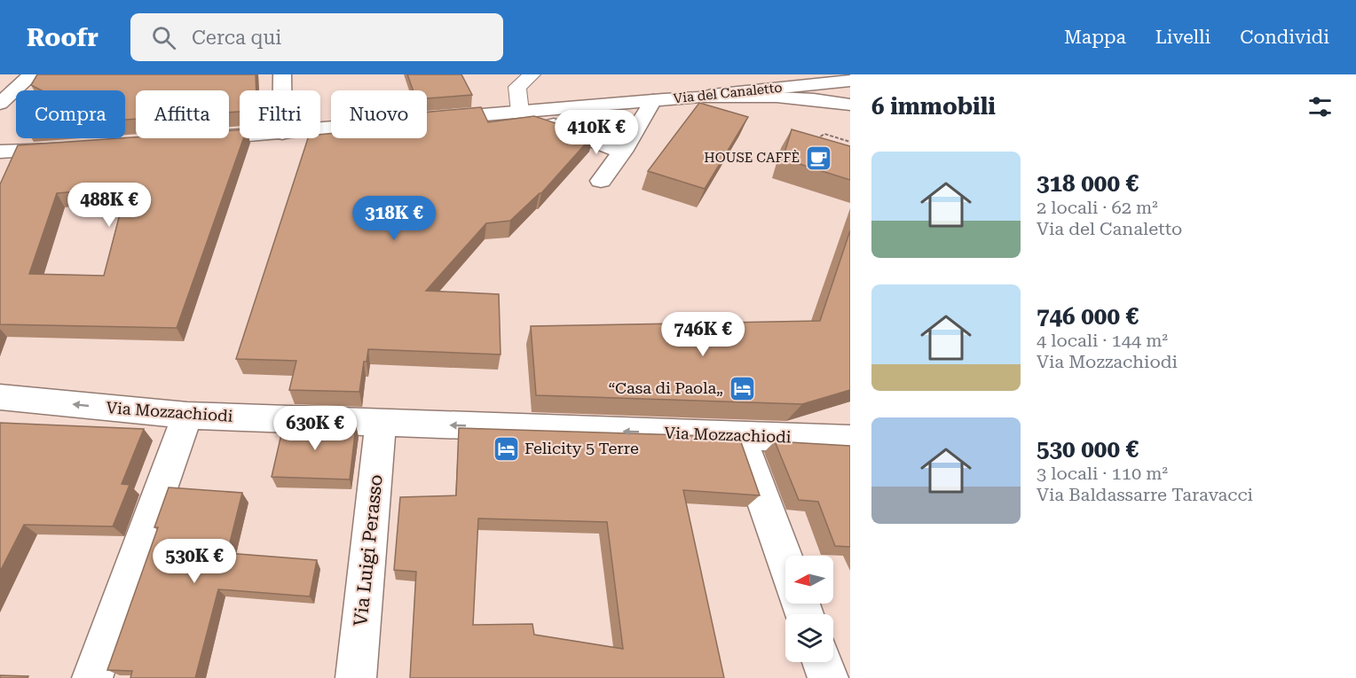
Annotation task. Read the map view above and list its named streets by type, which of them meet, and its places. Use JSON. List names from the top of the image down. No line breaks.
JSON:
{"streets":{"street":["Via del Canaletto","Via Mozzachiodi","Via Luigi Perasso"]},"crossings":[["Via Mozzachiodi","Via Luigi Perasso"]],"one_way":["Via Mozzachiodi"],"places":{"cafe":["HOUSE CAFFÈ"],"hotel":["“Casa di Paola„","Felicity 5 Terre"]},"north":"left","page":{"header":"Roofr","search":"Cerca qui","nav":["Mappa","Livelli","Condividi"],"heading":"6 immobili","chip":["Compra","Affitta","Filtri","Nuovo"],"price":["410K €","488K €","318K €","746K €","630K €","530K €"],"list":[{"name":"318 000 €","note":"2 locali · 62 m² · Via del Canaletto"},{"name":"746 000 €","note":"4 locali · 144 m² · Via Mozzachiodi"},{"name":"530 000 €","note":"3 locali · 110 m² · Via Baldassarre Taravacci"}]}}
